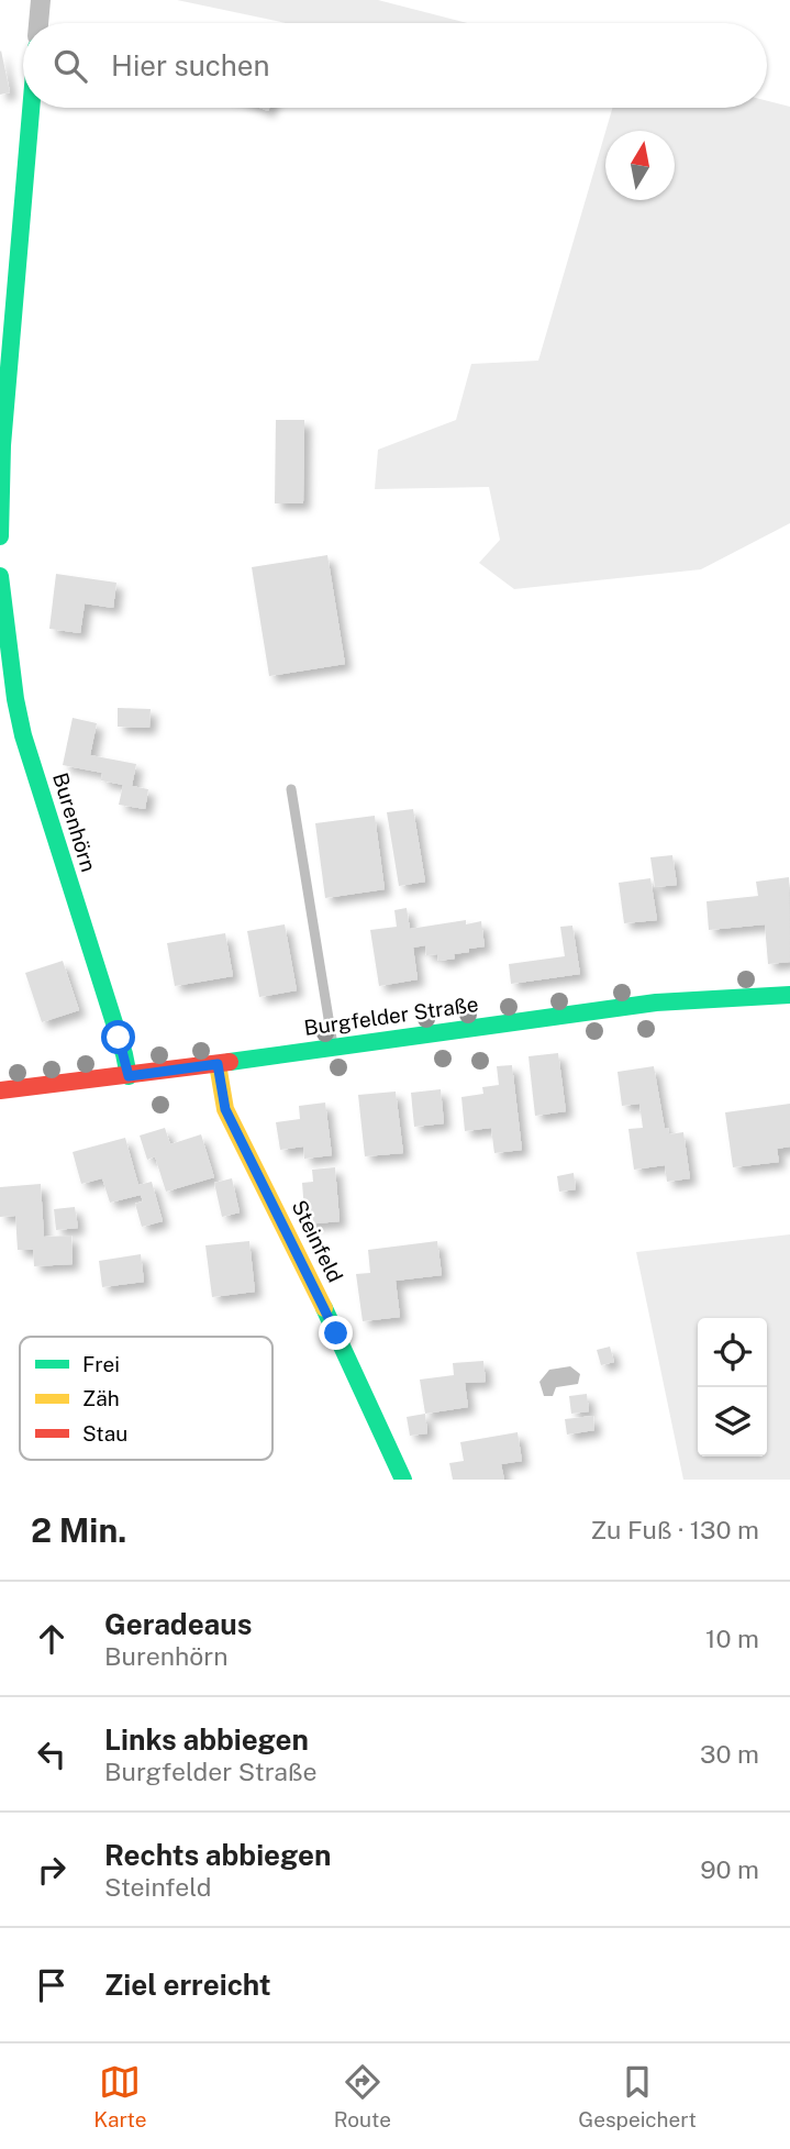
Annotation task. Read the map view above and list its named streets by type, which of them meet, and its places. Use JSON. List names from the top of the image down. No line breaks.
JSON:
{"streets":{"street":["Burenhörn","Burgfelder Straße","Steinfeld"]},"crossings":[["Burenhörn","Burgfelder Straße"],["Burgfelder Straße","Steinfeld"]],"legend":["Frei","Zäh","Stau"],"north":"top","page":{"search":"Hier suchen","heading":["2 Min.","Zu Fuß · 130 m"],"list":[["Geradeaus","Burenhörn","10 m"],["Links abbiegen","Burgfelder Straße","30 m"],["Rechts abbiegen","Steinfeld","90 m"],"Ziel erreicht"],"nav":["Karte","Route","Gespeichert"]}}
